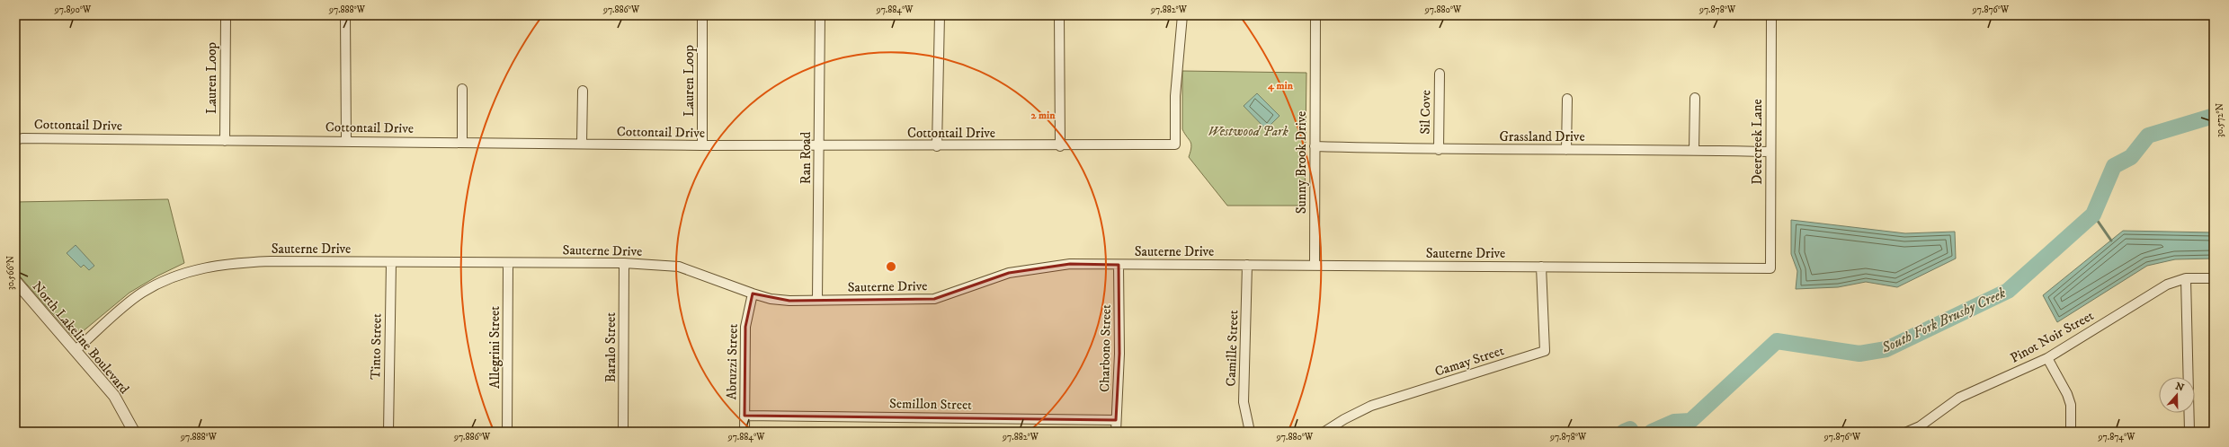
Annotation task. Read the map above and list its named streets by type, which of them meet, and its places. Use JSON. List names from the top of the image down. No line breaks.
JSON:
{"streets":{"street":["Lauren Loop","Sil Cove","Cottontail Drive","Grassland Drive","Deercreek Lane","Ran Road","Sunny Brook Drive","Sauterne Drive","Pinot Noir Street","North Lakeline Boulevard","Tinto Street","Allegrini Street","Baralo Street","Charbono Street","Camille Street","Camay Street","Abruzzi Street","Semillon Street"]},"crossings":[["Lauren Loop","Cottontail Drive"],["Sil Cove","Grassland Drive"],["Cottontail Drive","Ran Road"],["Grassland Drive","Deercreek Lane"],["Grassland Drive","Sunny Brook Drive"],["Deercreek Lane","Sauterne Drive"],["Ran Road","Sauterne Drive"],["Sunny Brook Drive","Sauterne Drive"],["Sauterne Drive","North Lakeline Boulevard"],["Sauterne Drive","Tinto Street"],["Sauterne Drive","Allegrini Street"],["Sauterne Drive","Baralo Street"],["Sauterne Drive","Charbono Street"],["Sauterne Drive","Camille Street"],["Sauterne Drive","Camay Street"],["Sauterne Drive","Abruzzi Street"],["Charbono Street","Semillon Street"],["Abruzzi Street","Semillon Street"]],"water":["South Fork Brushy Creek"],"parks":["Westwood Park"],"north":"top","coordinates":["97.890°W","97.888°W","97.886°W","97.884°W","97.882°W","97.880°W","97.878°W","97.876°W","30.572°N","30.566°N","97.874°W"],"rings":["4 min","2 min"]}
